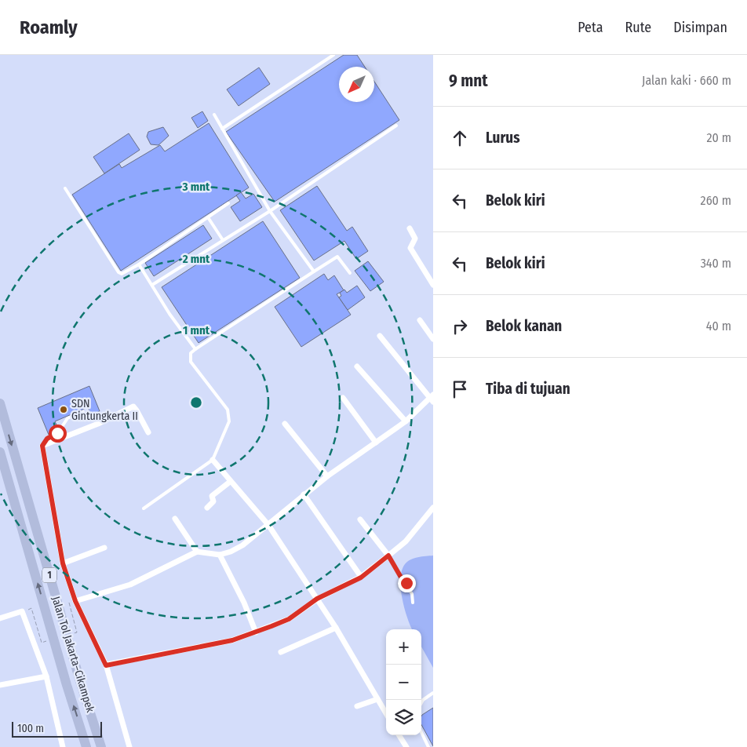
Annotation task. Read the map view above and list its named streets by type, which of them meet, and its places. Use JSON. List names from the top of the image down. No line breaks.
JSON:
{"streets":{"highway":["1","Jalan Tol Jakarta–Cikampek"]},"places":["SDN Gintungkerta II"],"scale_bar":"100 m","north":"bottom left","page":{"header":"Roamly","nav":["Peta","Rute","Disimpan"],"heading":["9 mnt","Jalan kaki · 660 m"],"list":[["Lurus","20 m"],["Belok kiri","260 m"],["Belok kiri","340 m"],["Belok kanan","40 m"],"Tiba di tujuan"],"map_buttons":["+","−"],"scale":"100 m"},"rings":["3 mnt","2 mnt","1 mnt"]}
